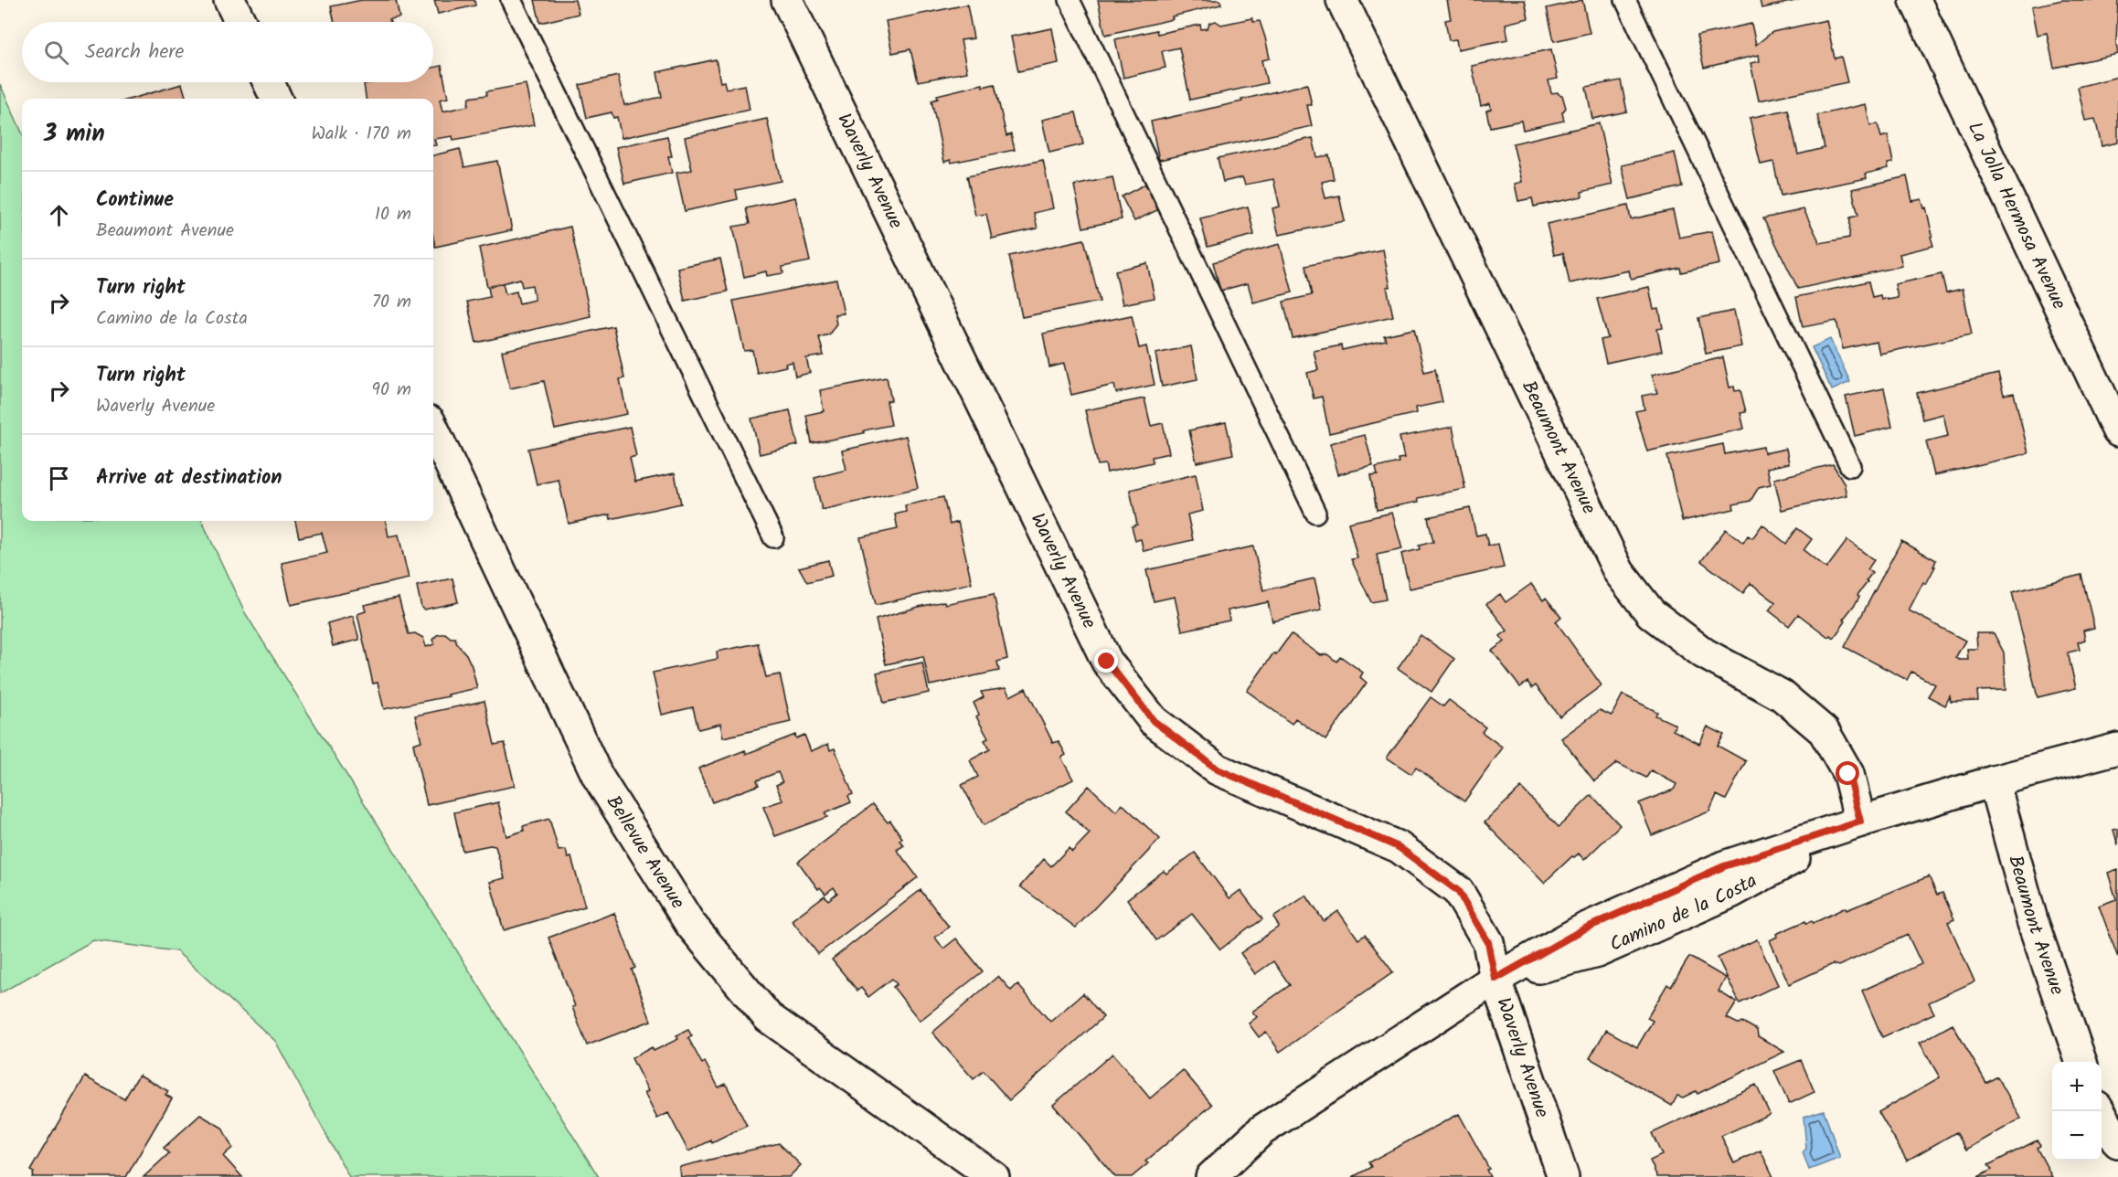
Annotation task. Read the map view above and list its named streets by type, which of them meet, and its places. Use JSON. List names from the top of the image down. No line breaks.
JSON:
{"streets":{"street":["Waverly Avenue","La Jolla Hermosa Avenue","Beaumont Avenue","Bellevue Avenue","Camino de la Costa"]},"crossings":[["Waverly Avenue","Camino de la Costa"],["Beaumont Avenue","Camino de la Costa"]],"page":{"search":"Search here","heading":["3 min","Walk · 170 m"],"list":[["Continue","Beaumont Avenue","10 m"],["Turn right","Camino de la Costa","70 m"],["Turn right","Waverly Avenue","90 m"],"Arrive at destination"],"map_buttons":["+","−"]}}
